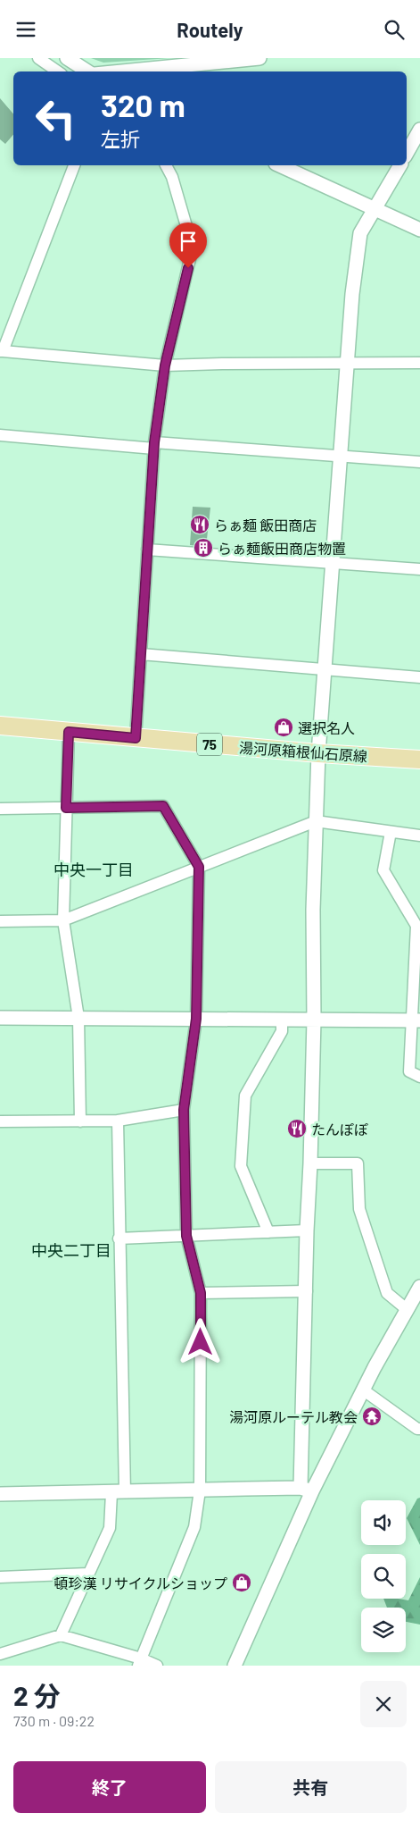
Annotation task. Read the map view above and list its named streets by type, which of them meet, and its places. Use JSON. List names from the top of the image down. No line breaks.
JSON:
{"streets":{"main road":["75","湯河原箱根仙石原線"]},"districts":["中央一丁目","中央二丁目"],"places":{"restaurant":["らぁ麺 飯田商店","たんぽぽ"],"building":["らぁ麺飯田商店物置"],"shop":["選択名人","頓珍漢 リサイクルショップ"],"temple":["湯河原ルーテル教会"]},"page":{"header":"Routely","turn":["320 m","左折"],"heading":["2 分","730 m · 09:22"],"buttons":["終了","共有"]}}
